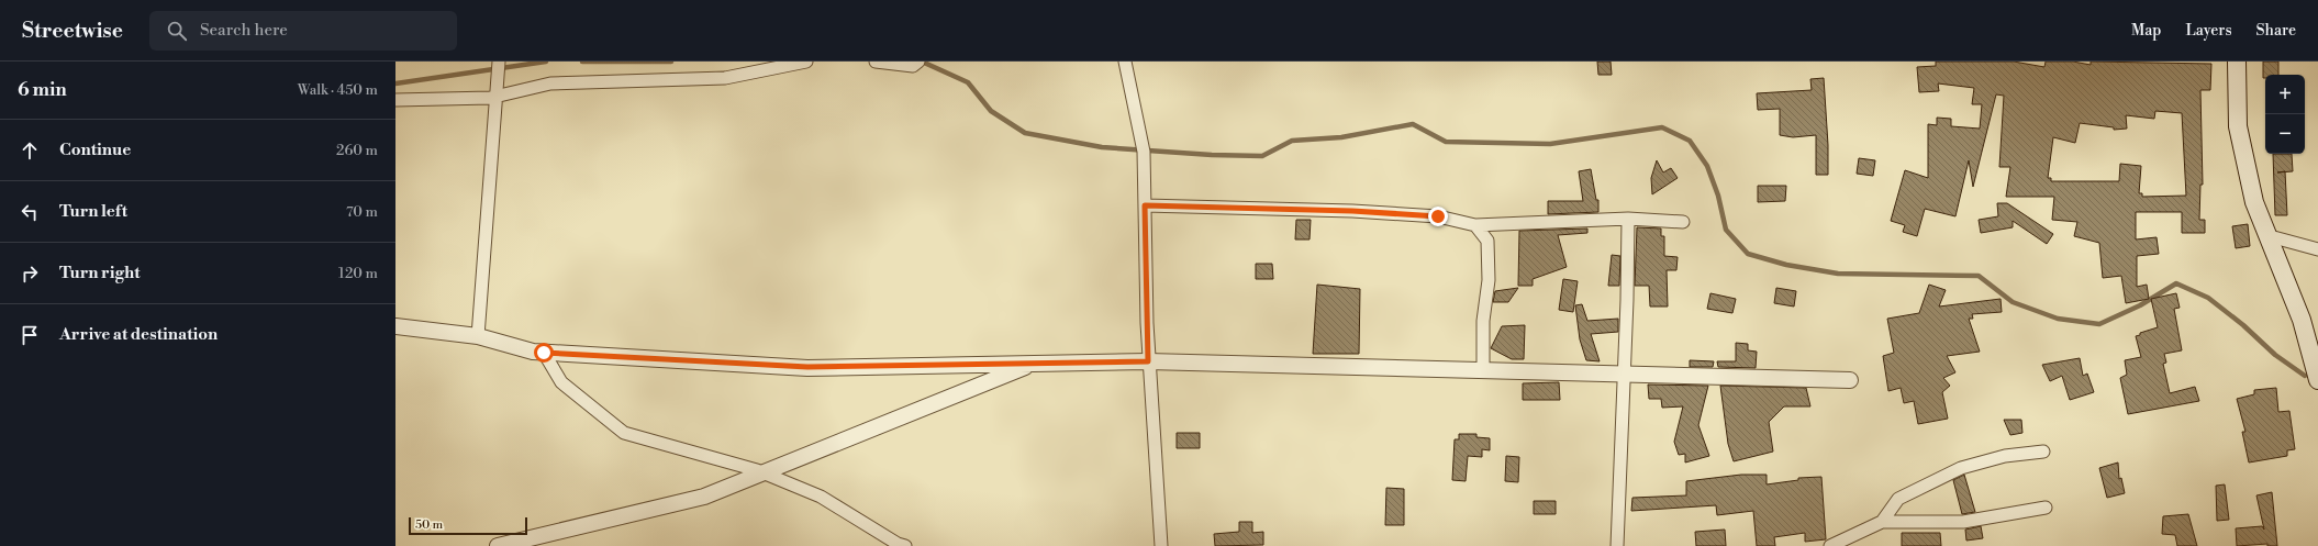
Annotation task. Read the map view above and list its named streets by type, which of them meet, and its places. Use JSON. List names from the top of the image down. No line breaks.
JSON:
{"scale_bar":"50 m","page":{"header":"Streetwise","search":"Search here","nav":["Map","Layers","Share"],"heading":["6 min","Walk · 450 m"],"map_buttons":["+","−"],"list":[["Continue","260 m"],["Turn left","70 m"],["Turn right","120 m"],"Arrive at destination"],"scale":"50 m"}}
